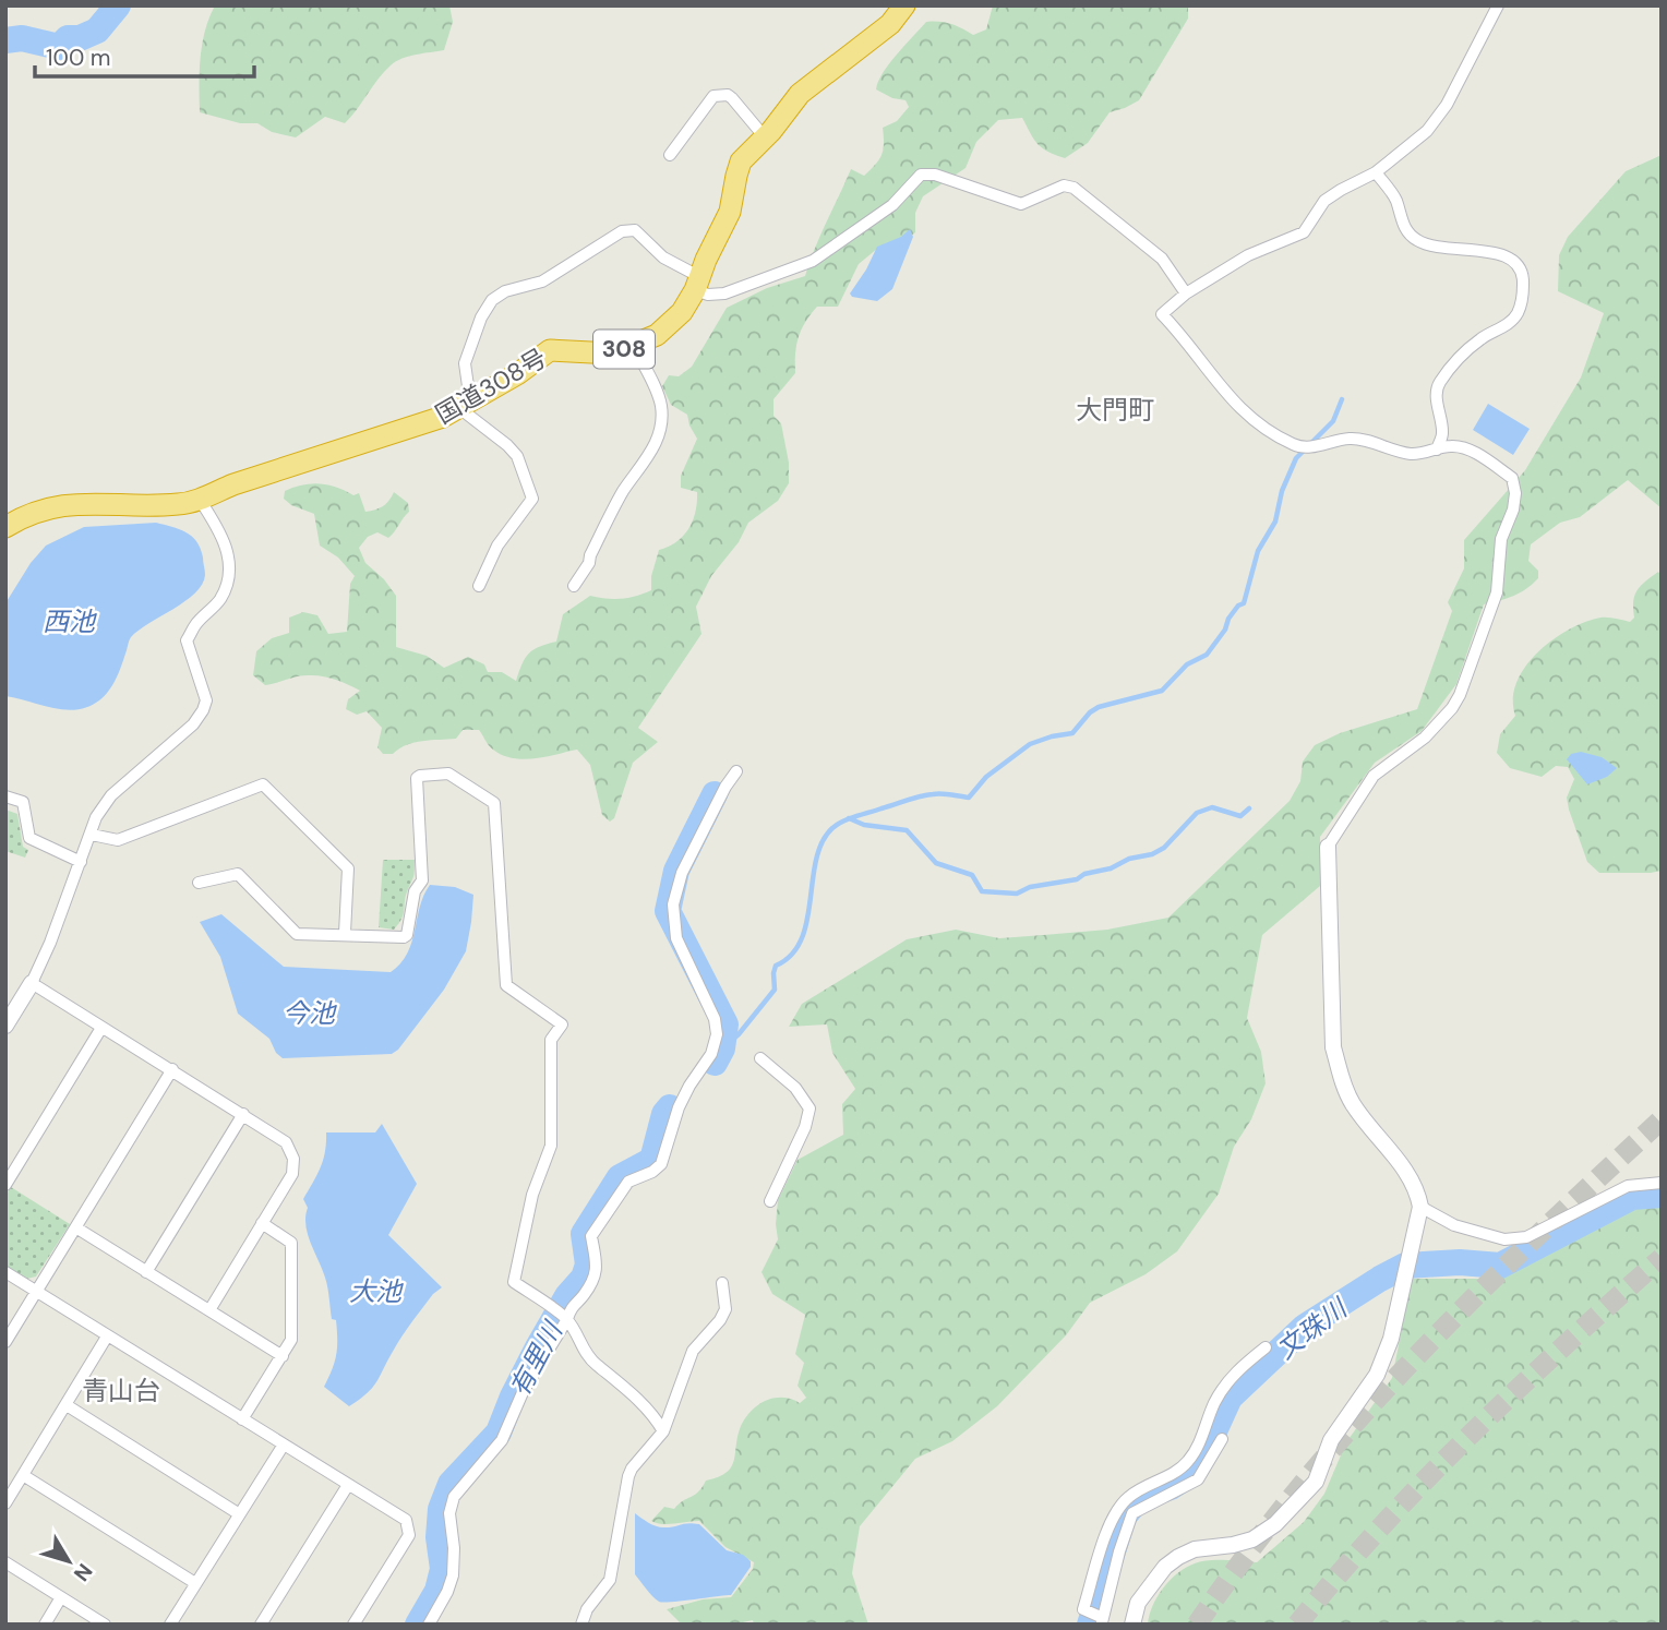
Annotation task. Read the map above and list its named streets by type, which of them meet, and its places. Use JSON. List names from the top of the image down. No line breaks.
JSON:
{"streets":{"highway":["308","国道308号"]},"districts":["大門町","青山台"],"water":["西池","今池","大池","文珠川","有里川"],"scale_bar":"100 m","north":"bottom right"}
